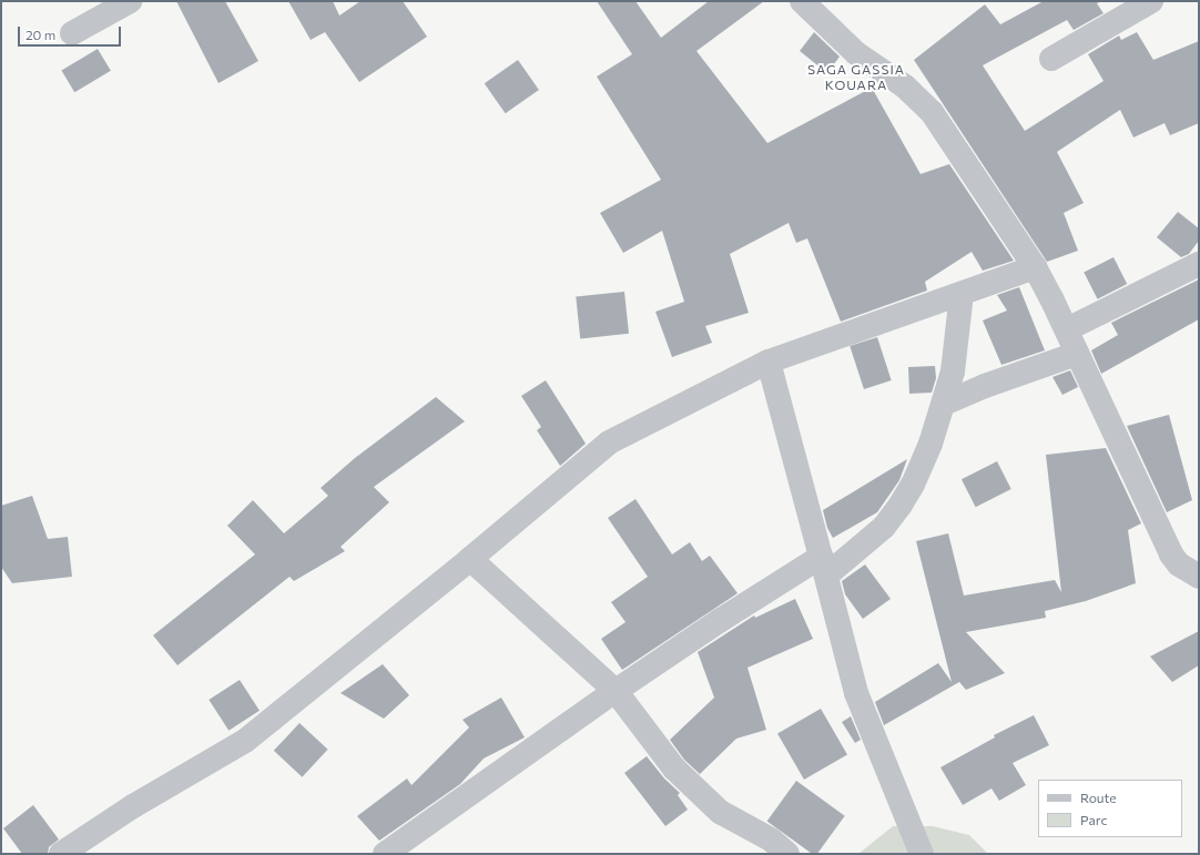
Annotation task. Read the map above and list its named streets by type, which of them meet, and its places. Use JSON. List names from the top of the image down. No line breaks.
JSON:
{"districts":["SAGA GASSIA KOUARA"],"legend":["Route","Parc"],"scale_bar":"20 m"}
